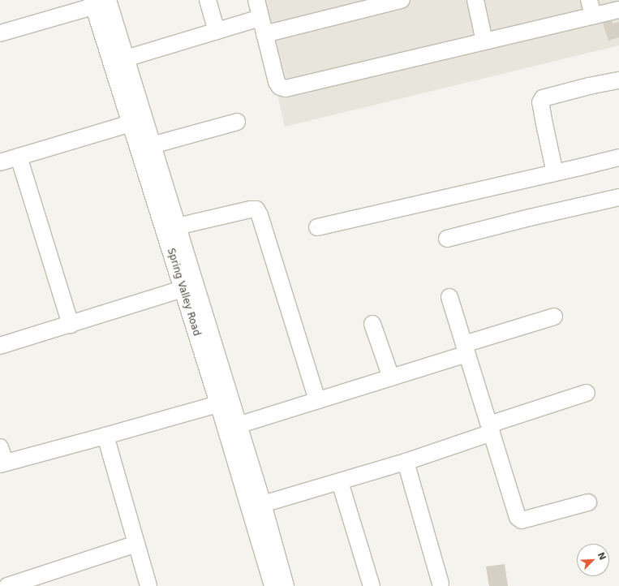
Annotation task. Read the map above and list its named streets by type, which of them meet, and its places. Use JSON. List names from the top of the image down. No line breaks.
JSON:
{"streets":{"street":["Spring Valley Road"]},"north":"top right"}
